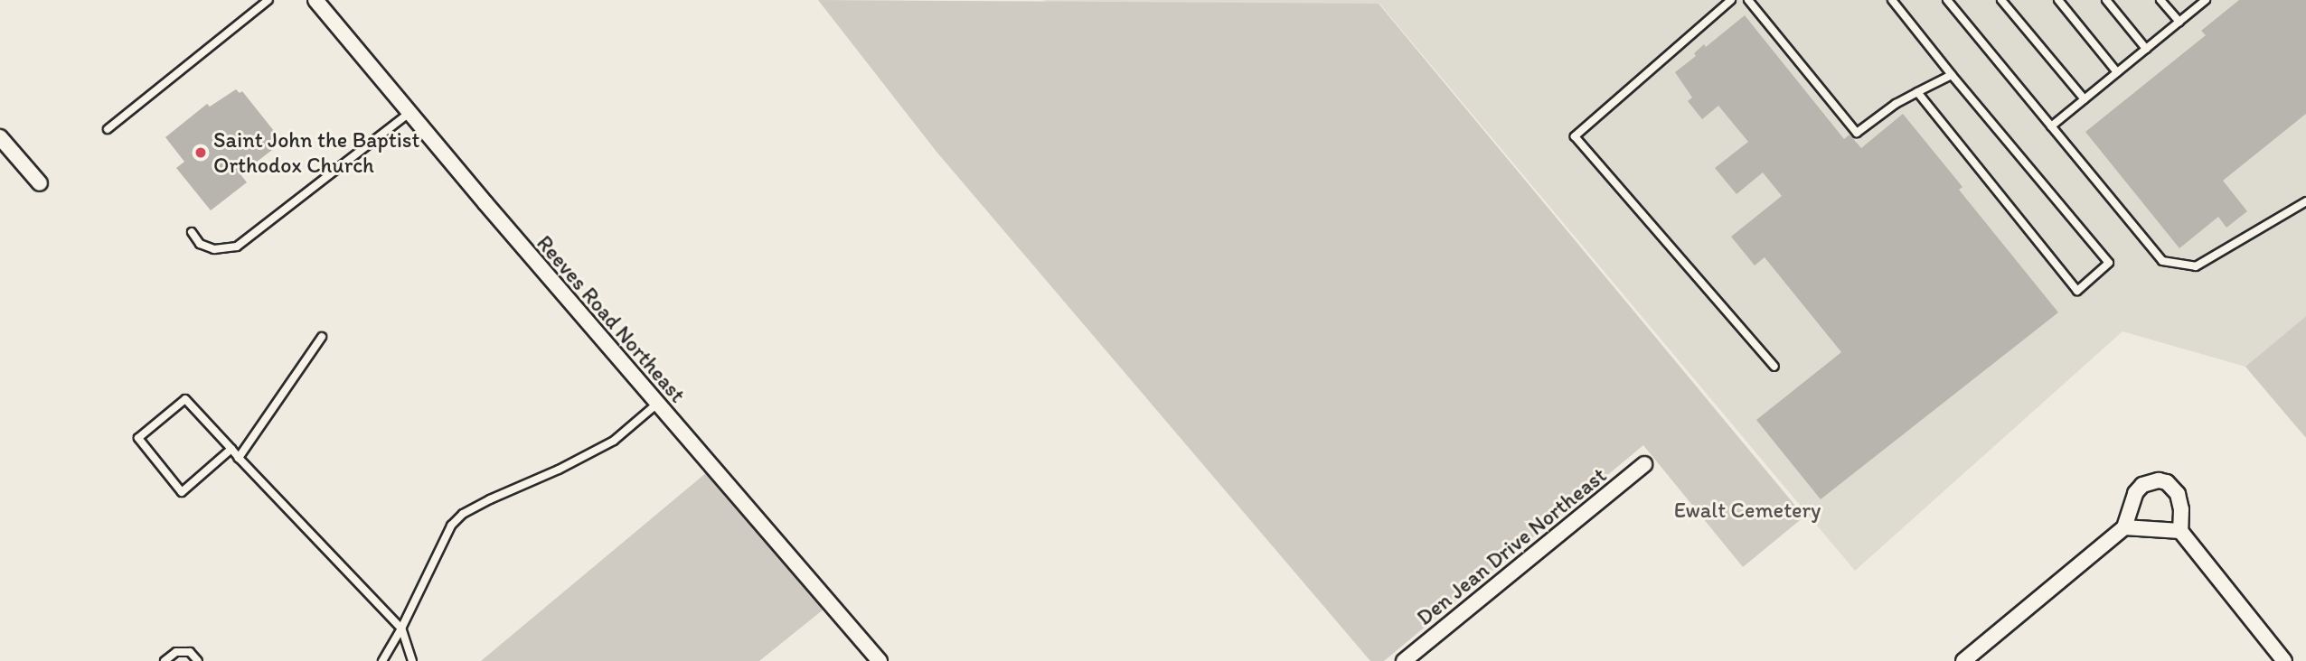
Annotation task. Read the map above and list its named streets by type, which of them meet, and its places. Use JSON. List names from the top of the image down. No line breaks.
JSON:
{"streets":{"street":["Reeves Road Northeast","Den Jean Drive Northeast"]},"parks":["Ewalt Cemetery"],"places":["Saint John the Baptist Orthodox Church"]}
